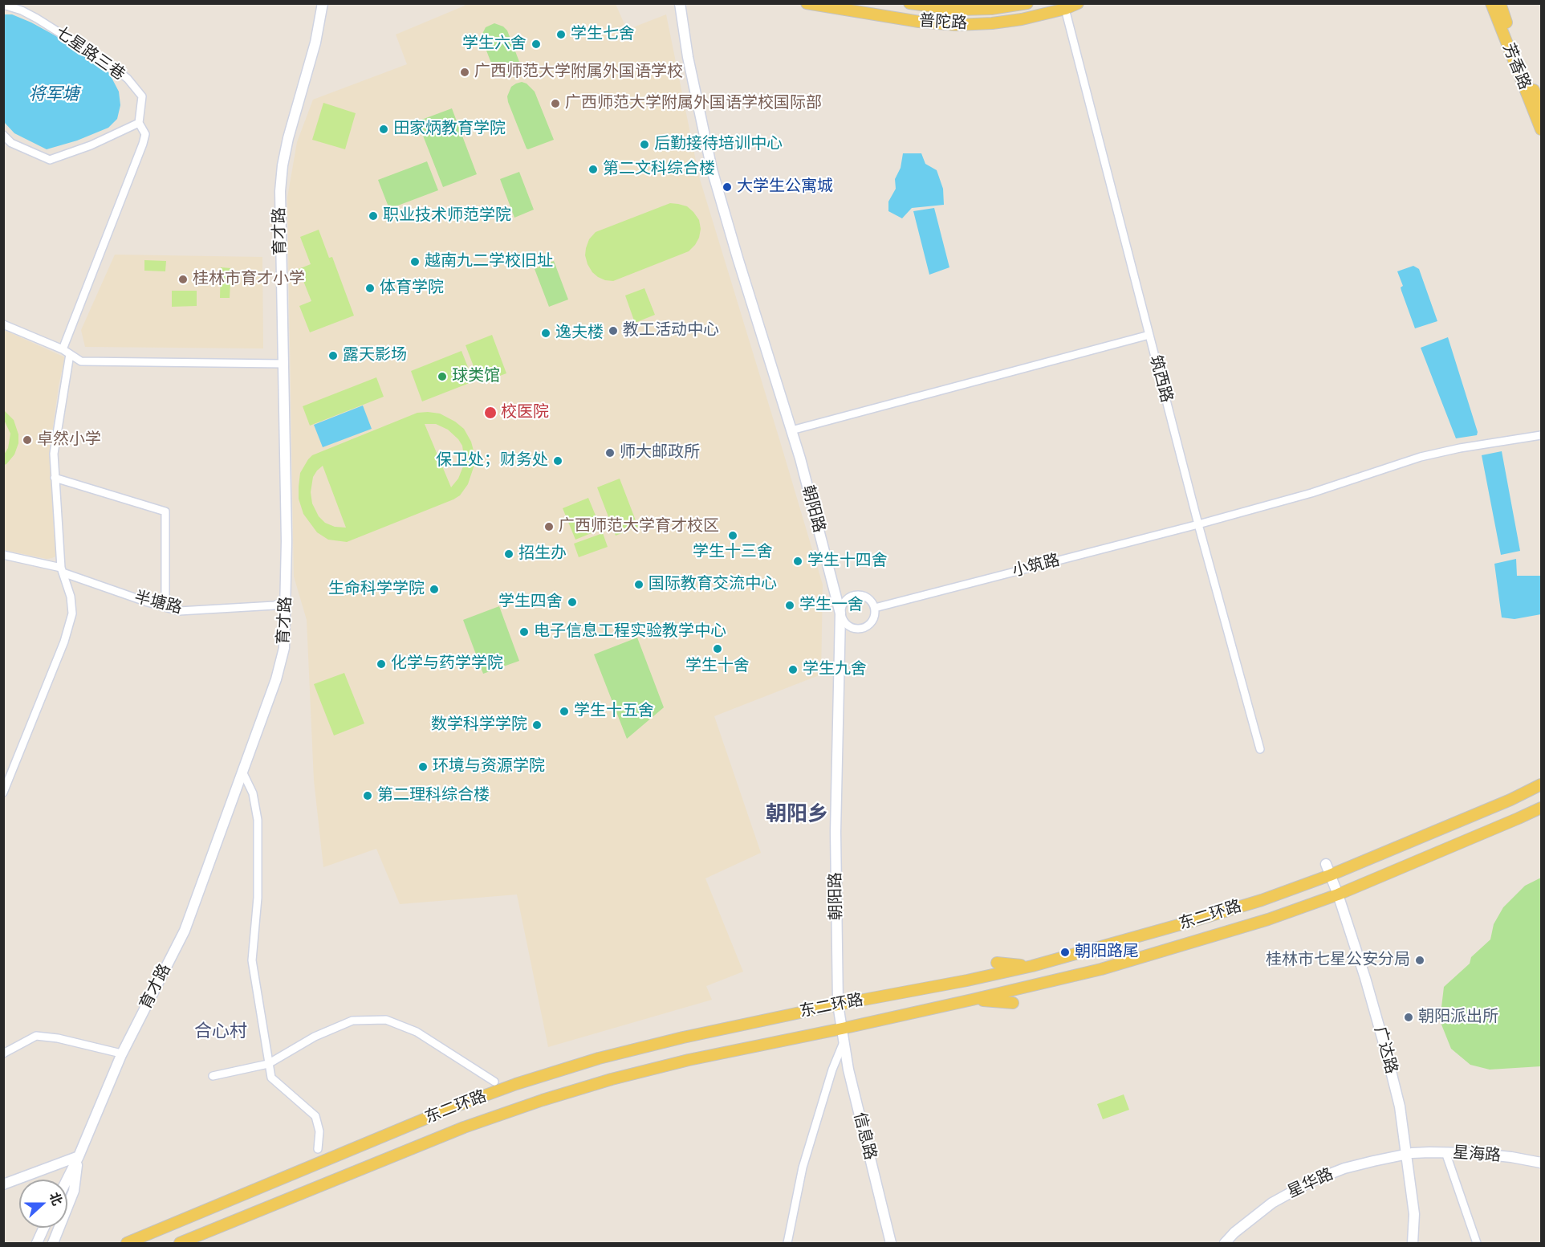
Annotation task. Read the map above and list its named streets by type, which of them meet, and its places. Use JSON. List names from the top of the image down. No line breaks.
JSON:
{"streets":{"main road":["普陀路","芳香路","东二环路"],"street":["七星路三巷","育才路","筑西路","朝阳路","小筑路","半塘路","广达路","信息路","星海路","星华路"]},"crossings":[["普陀路","筑西路"],["育才路","半塘路"],["筑西路","小筑路"],["朝阳路","小筑路"],["朝阳路","东二环路"],["朝阳路","信息路"],["东二环路","广达路"],["东二环路","信息路"],["广达路","星海路"],["广达路","星华路"],["星海路","星华路"]],"districts":["朝阳乡","合心村"],"water":["将军塘"],"places":["学生七舍","学生六舍","广西师范大学附属外国语学校","广西师范大学附属外国语学校国际部","田家炳教育学院","后勤接待培训中心","第二文科综合楼","大学生公寓城","职业技术师范学院","越南九二学校旧址","桂林市育才小学","体育学院","教工活动中心","逸夫楼","露天影场","球类馆","校医院","卓然小学","师大邮政所","保卫处；财务处","广西师范大学育才校区","学生十三舍","招生办","学生十四舍","国际教育交流中心","生命科学学院","学生四舍","学生一舍","电子信息工程实验教学中心","学生十舍","化学与药学学院","学生九舍","学生十五舍","数学科学学院","环境与资源学院","第二理科综合楼","朝阳路尾","桂林市七星公安分局","朝阳派出所"],"north":"right"}
